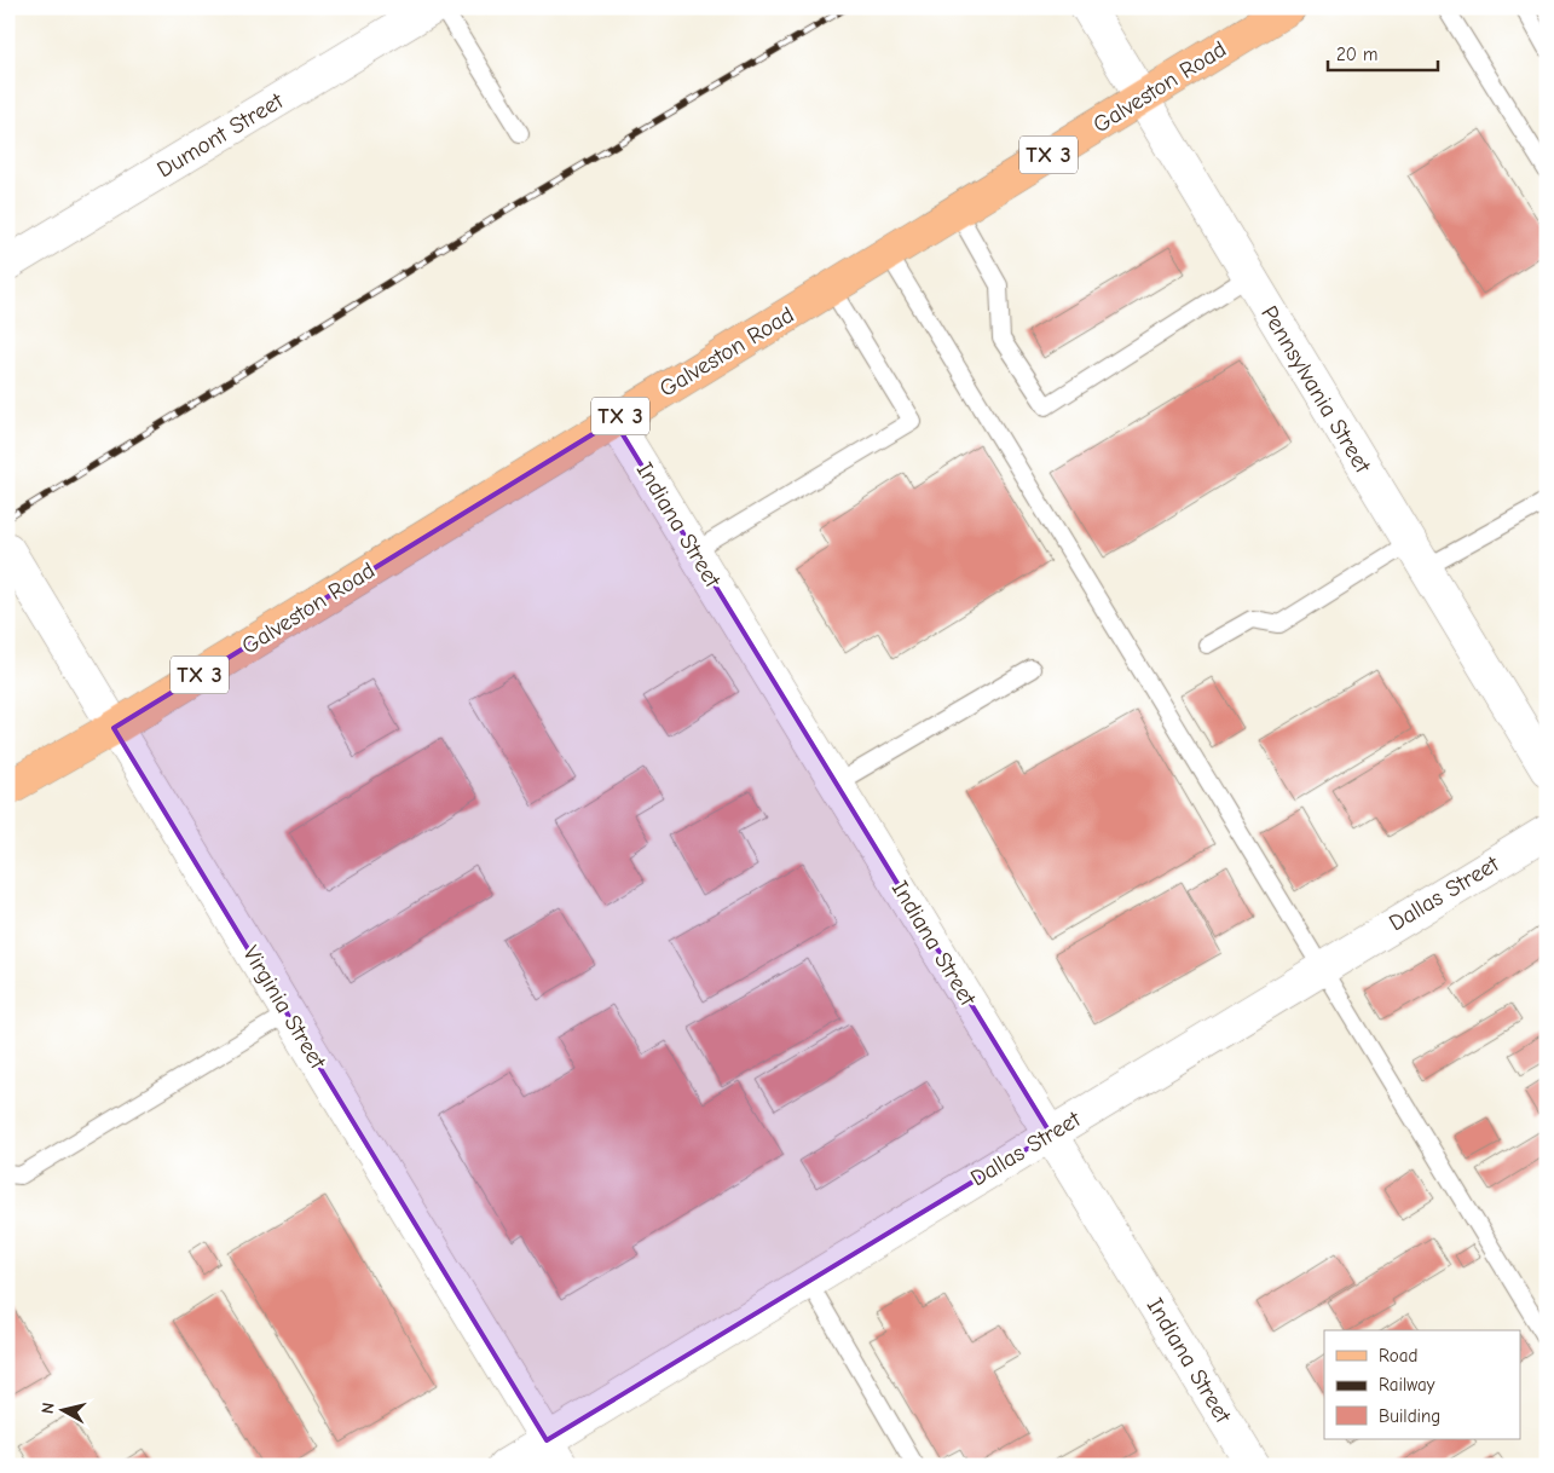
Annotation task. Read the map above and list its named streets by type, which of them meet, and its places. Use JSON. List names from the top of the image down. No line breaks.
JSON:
{"streets":{"main road":["Galveston Road","TX 3"],"street":["Dumont Street","Pennsylvania Street","Indiana Street","Dallas Street","Virginia Street"]},"crossings":[["Galveston Road","Pennsylvania Street"],["Galveston Road","Indiana Street"],["Galveston Road","Virginia Street"],["Indiana Street","Dallas Street"],["Dallas Street","Virginia Street"]],"legend":["Road","Railway","Building"],"scale_bar":"20 m","north":"left"}
